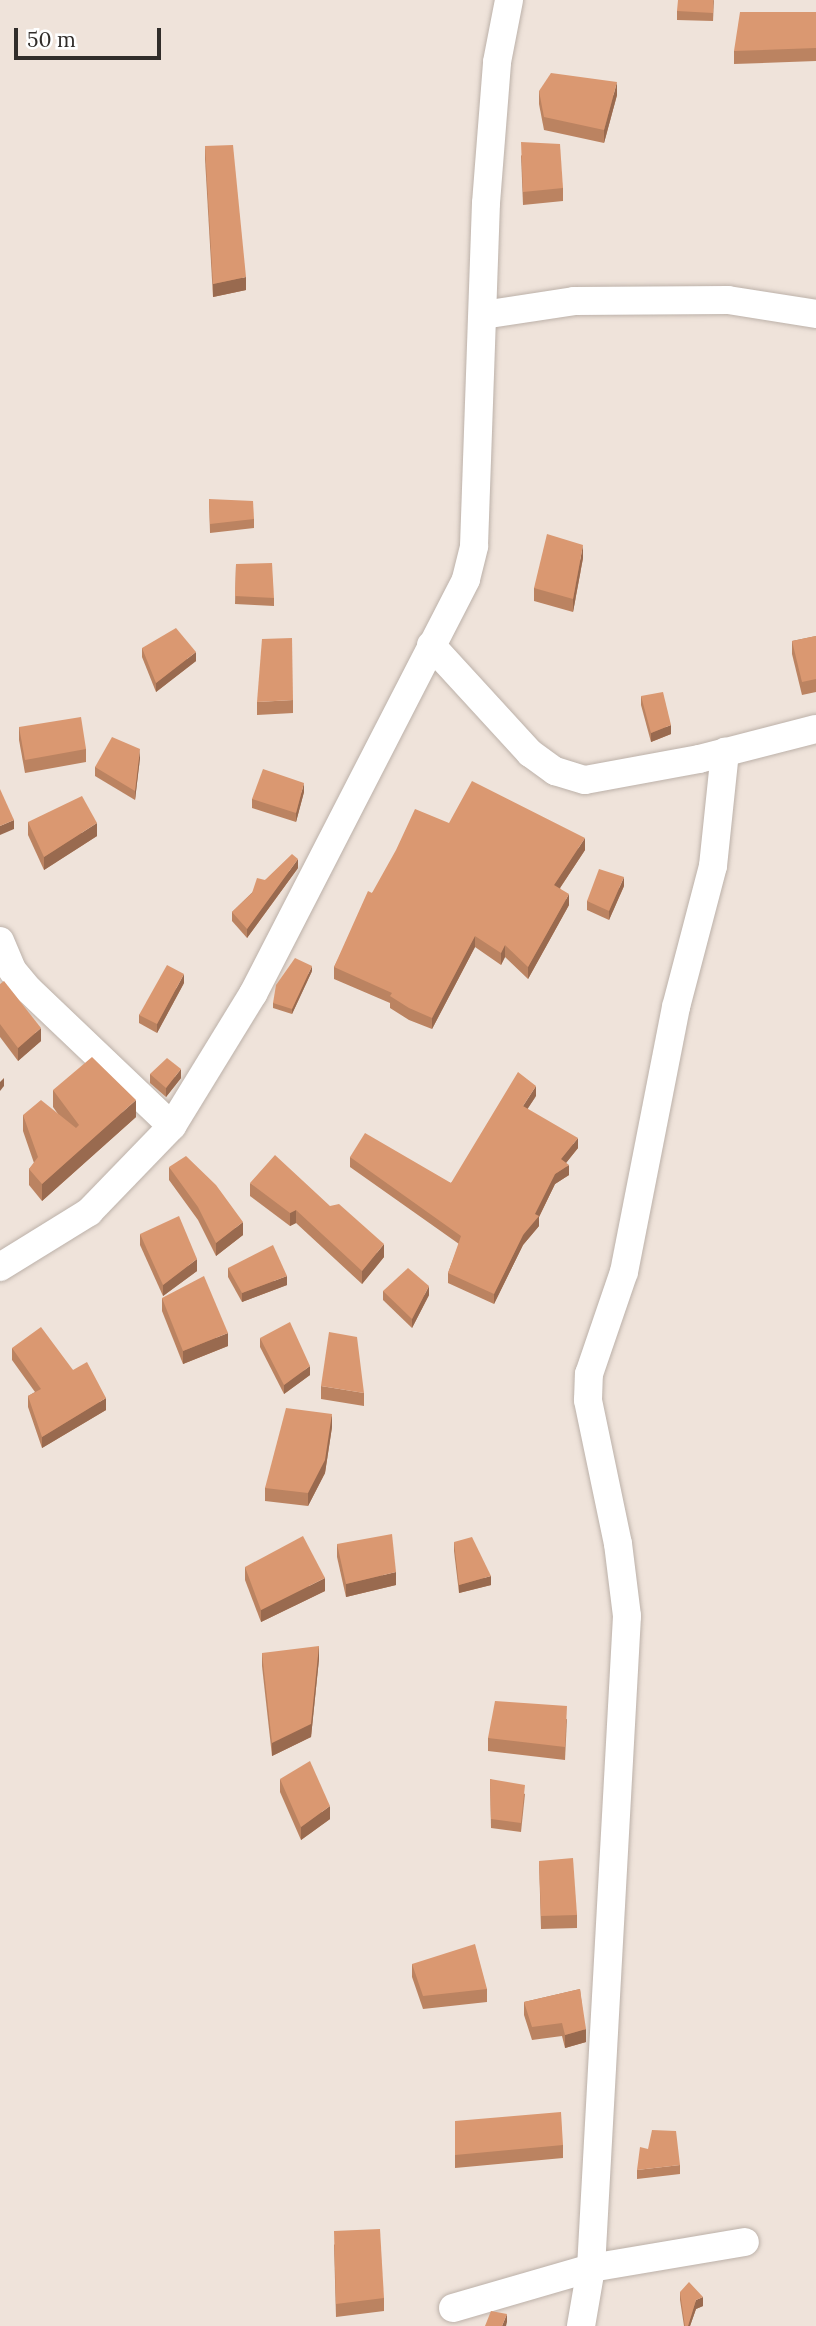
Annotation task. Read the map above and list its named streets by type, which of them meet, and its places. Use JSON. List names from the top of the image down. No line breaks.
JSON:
{"scale_bar":"50 m"}
